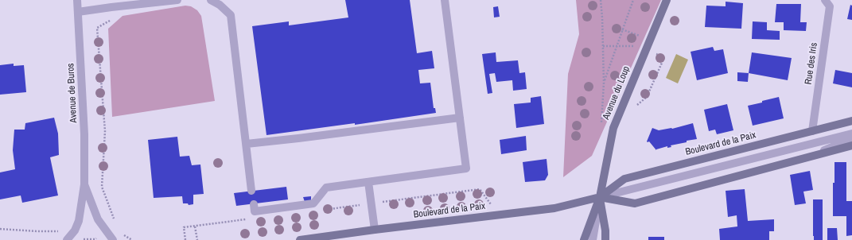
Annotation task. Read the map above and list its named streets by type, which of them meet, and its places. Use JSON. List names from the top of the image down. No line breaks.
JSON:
{"streets":{"main road":["Avenue du Loup","Boulevard de la Paix"],"street":["Rue des Iris","Avenue de Buros"]},"crossings":[["Rue des Iris","Boulevard de la Paix"],["Avenue du Loup","Boulevard de la Paix"]]}
